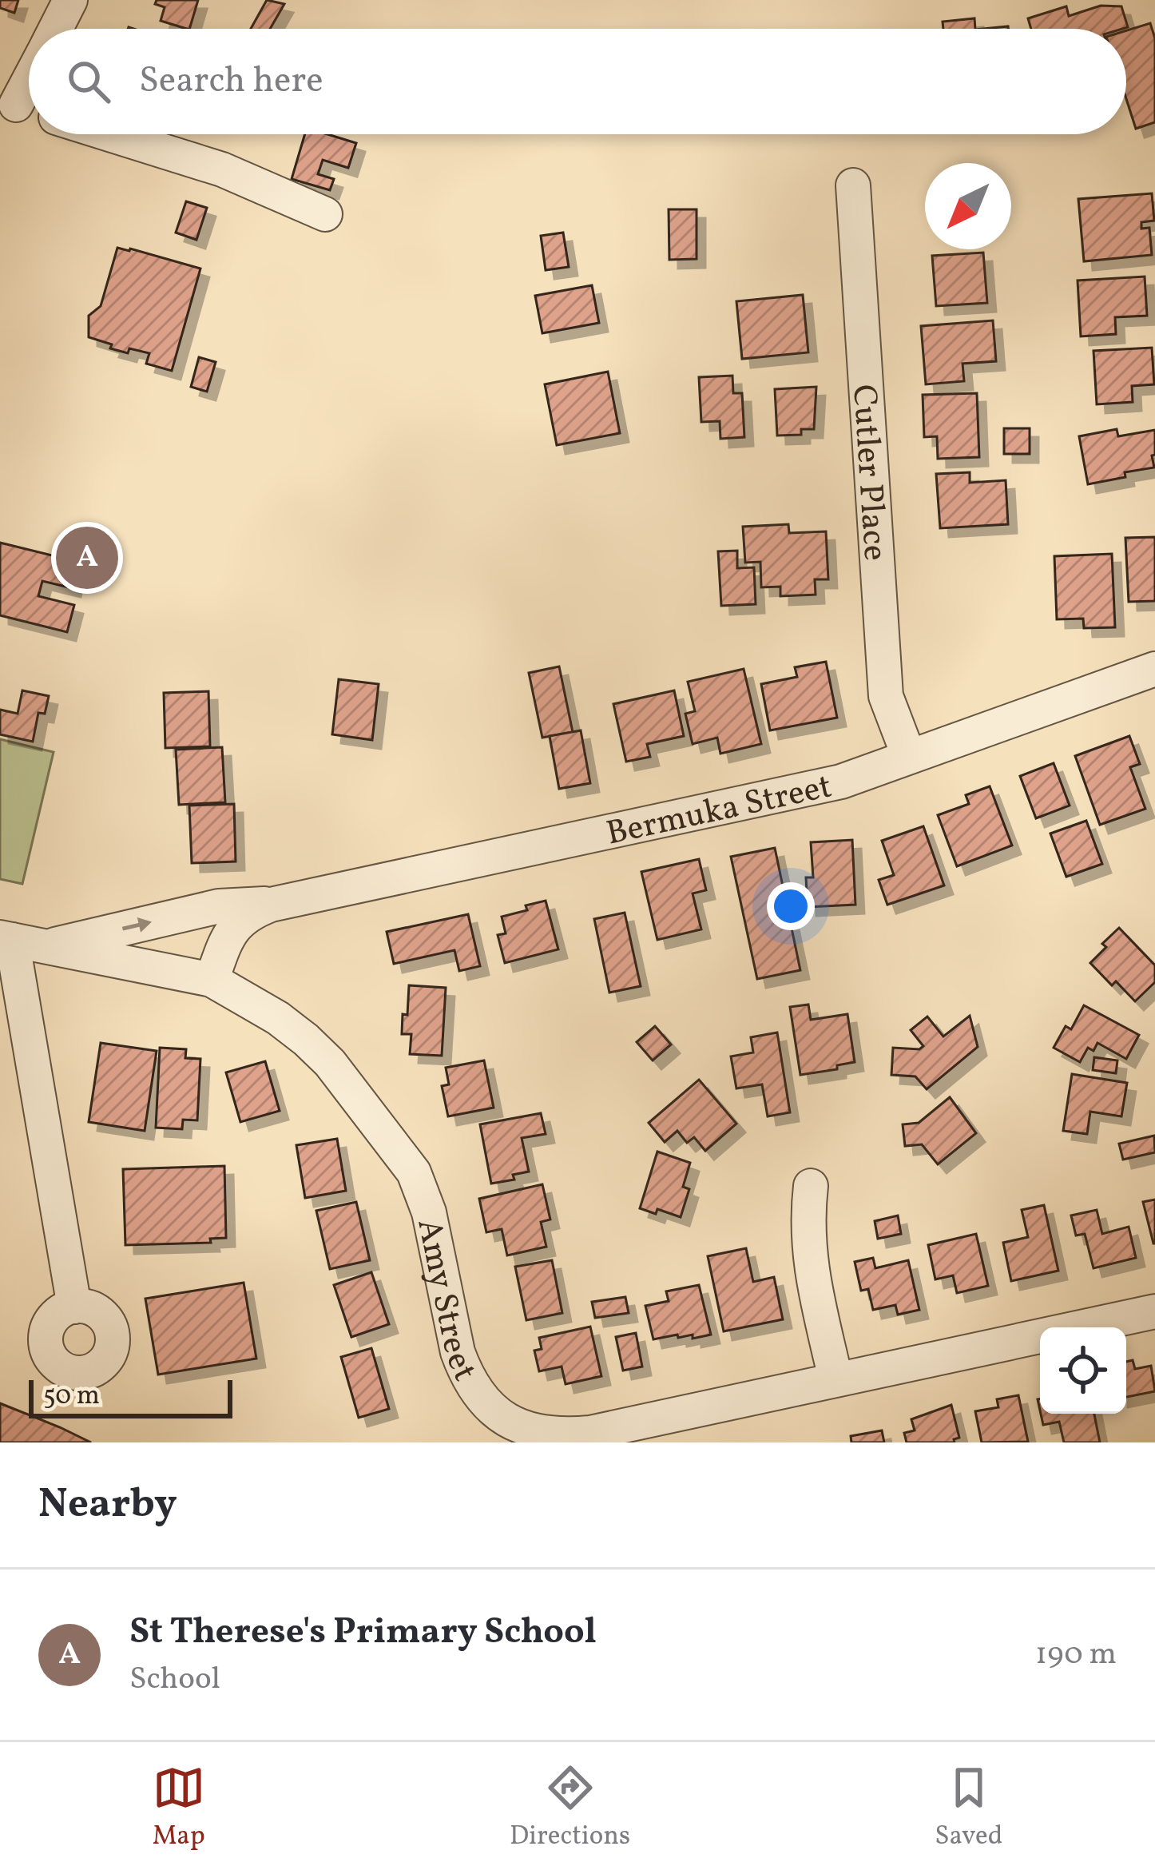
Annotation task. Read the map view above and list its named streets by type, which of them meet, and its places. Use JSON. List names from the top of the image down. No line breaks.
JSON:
{"streets":{"street":["Cutler Place","Bermuka Street","Amy Street"]},"crossings":[["Cutler Place","Bermuka Street"],["Bermuka Street","Amy Street"]],"scale_bar":"50 m","north":"bottom left","page":{"search":"Search here","pins":"A","scale":"50 m","heading":"Nearby","list":[{"mark":"A","name":"St Therese's Primary School","note":"School","value":"190 m"}],"nav":["Map","Directions","Saved"]}}
